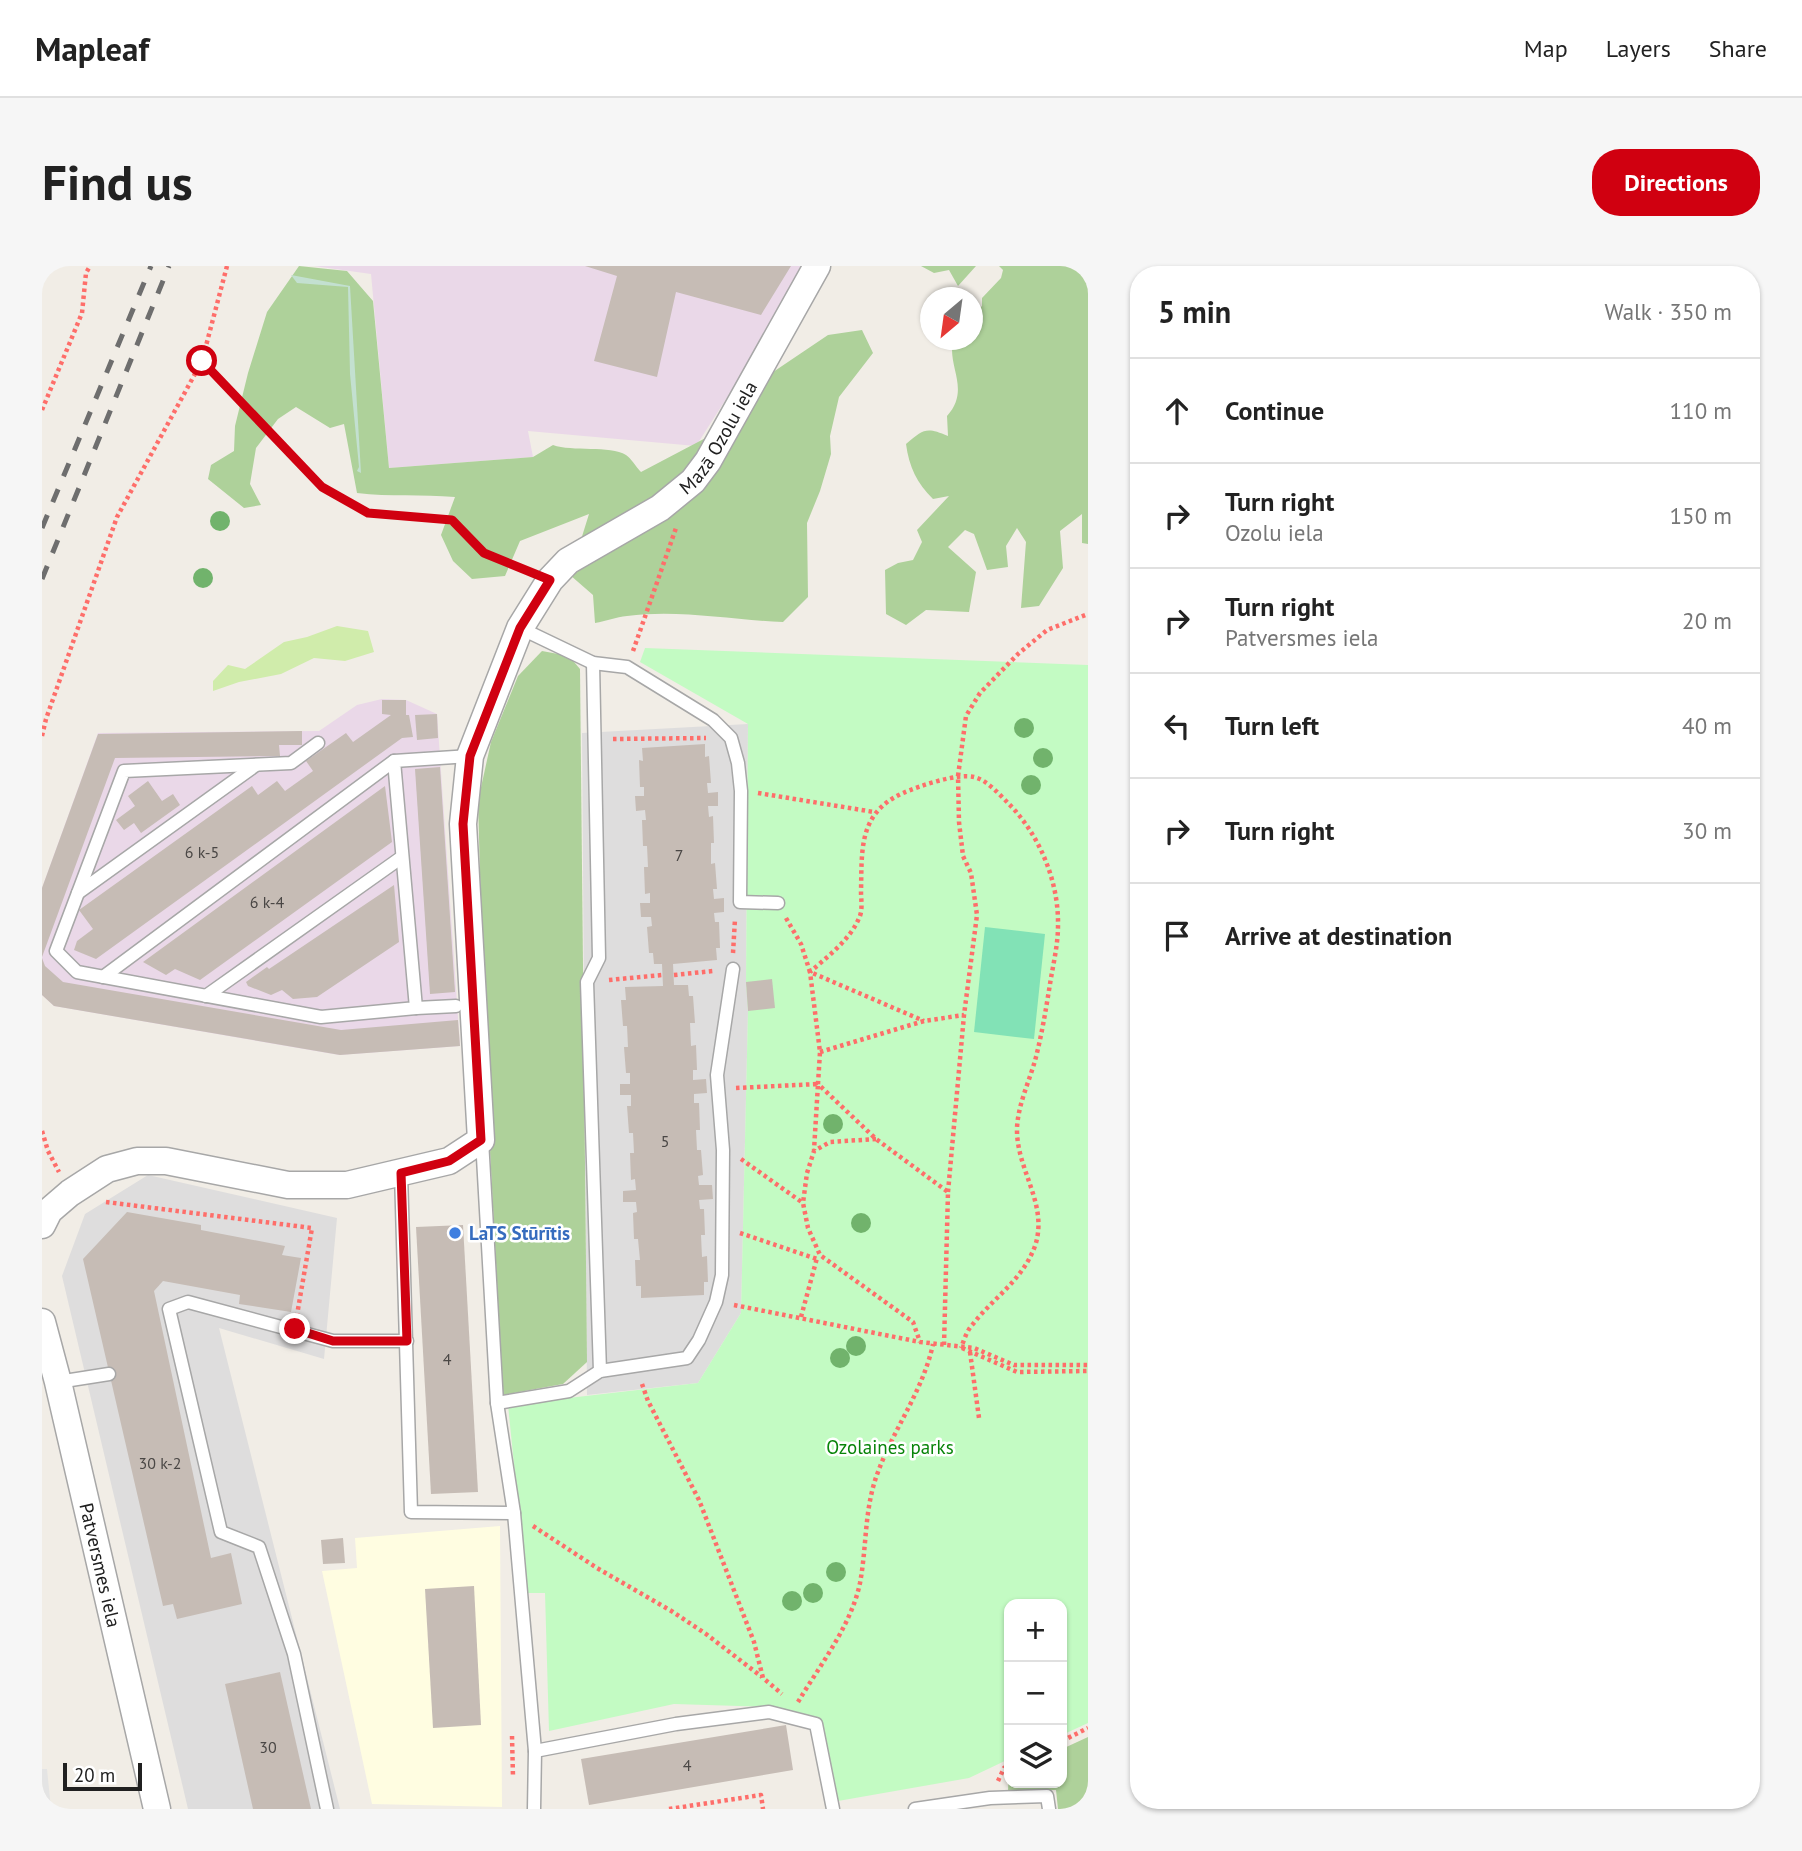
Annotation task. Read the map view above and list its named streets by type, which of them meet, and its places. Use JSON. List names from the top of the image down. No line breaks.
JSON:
{"streets":{"street":["Mazā Ozolu iela","Patversmes iela"]},"parks":["Ozolaines parks"],"places":["LaTS Stūrītis"],"house_numbers":["6 k-5","7","6 k-4","5","4","30 k-2","30","4"],"scale_bar":"20 m","north":"bottom left","page":{"header":"Mapleaf","nav":["Map","Layers","Share"],"buttons":"Directions","title":"Find us","heading":["5 min","Walk · 350 m"],"list":[["Continue","110 m"],["Turn right","Ozolu iela","150 m"],["Turn right","Patversmes iela","20 m"],["Turn left","40 m"],["Turn right","30 m"],"Arrive at destination"],"map_buttons":["+","−"],"scale":"20 m"}}
